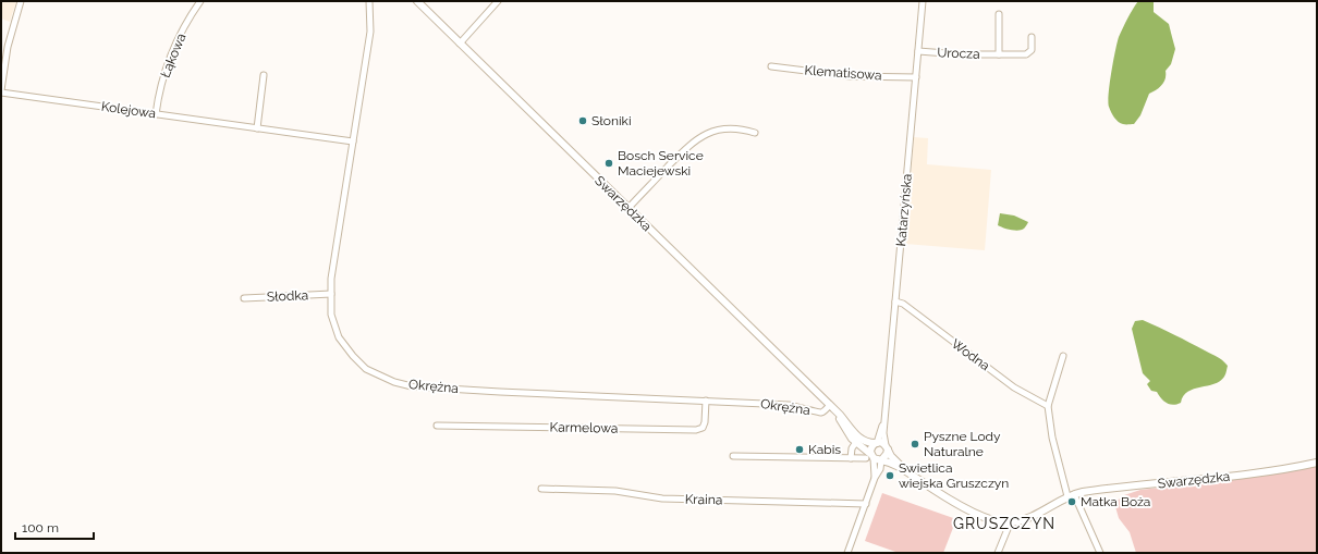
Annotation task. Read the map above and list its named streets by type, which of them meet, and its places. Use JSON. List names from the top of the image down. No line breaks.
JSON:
{"streets":{"street":["Urocza","Łąkowa","Klematisowa","Kolejowa","Swarzędzka","Katarzyńska","Słodka","Wodna","Okrężna","Karmelowa","Kraina"]},"crossings":[["Urocza","Katarzyńska"],["Łąkowa","Kolejowa"],["Klematisowa","Katarzyńska"],["Kolejowa","Okrężna"],["Swarzędzka","Katarzyńska"],["Swarzędzka","Okrężna"],["Katarzyńska","Wodna"],["Słodka","Okrężna"],["Okrężna","Karmelowa"]],"districts":["GRUSZCZYN"],"places":["Słoniki","Bosch Service Maciejewski","Pyszne Lody Naturalne","Kabis","Swietlica wiejska Gruszczyn","Matka Boża"],"scale_bar":"100 m"}
